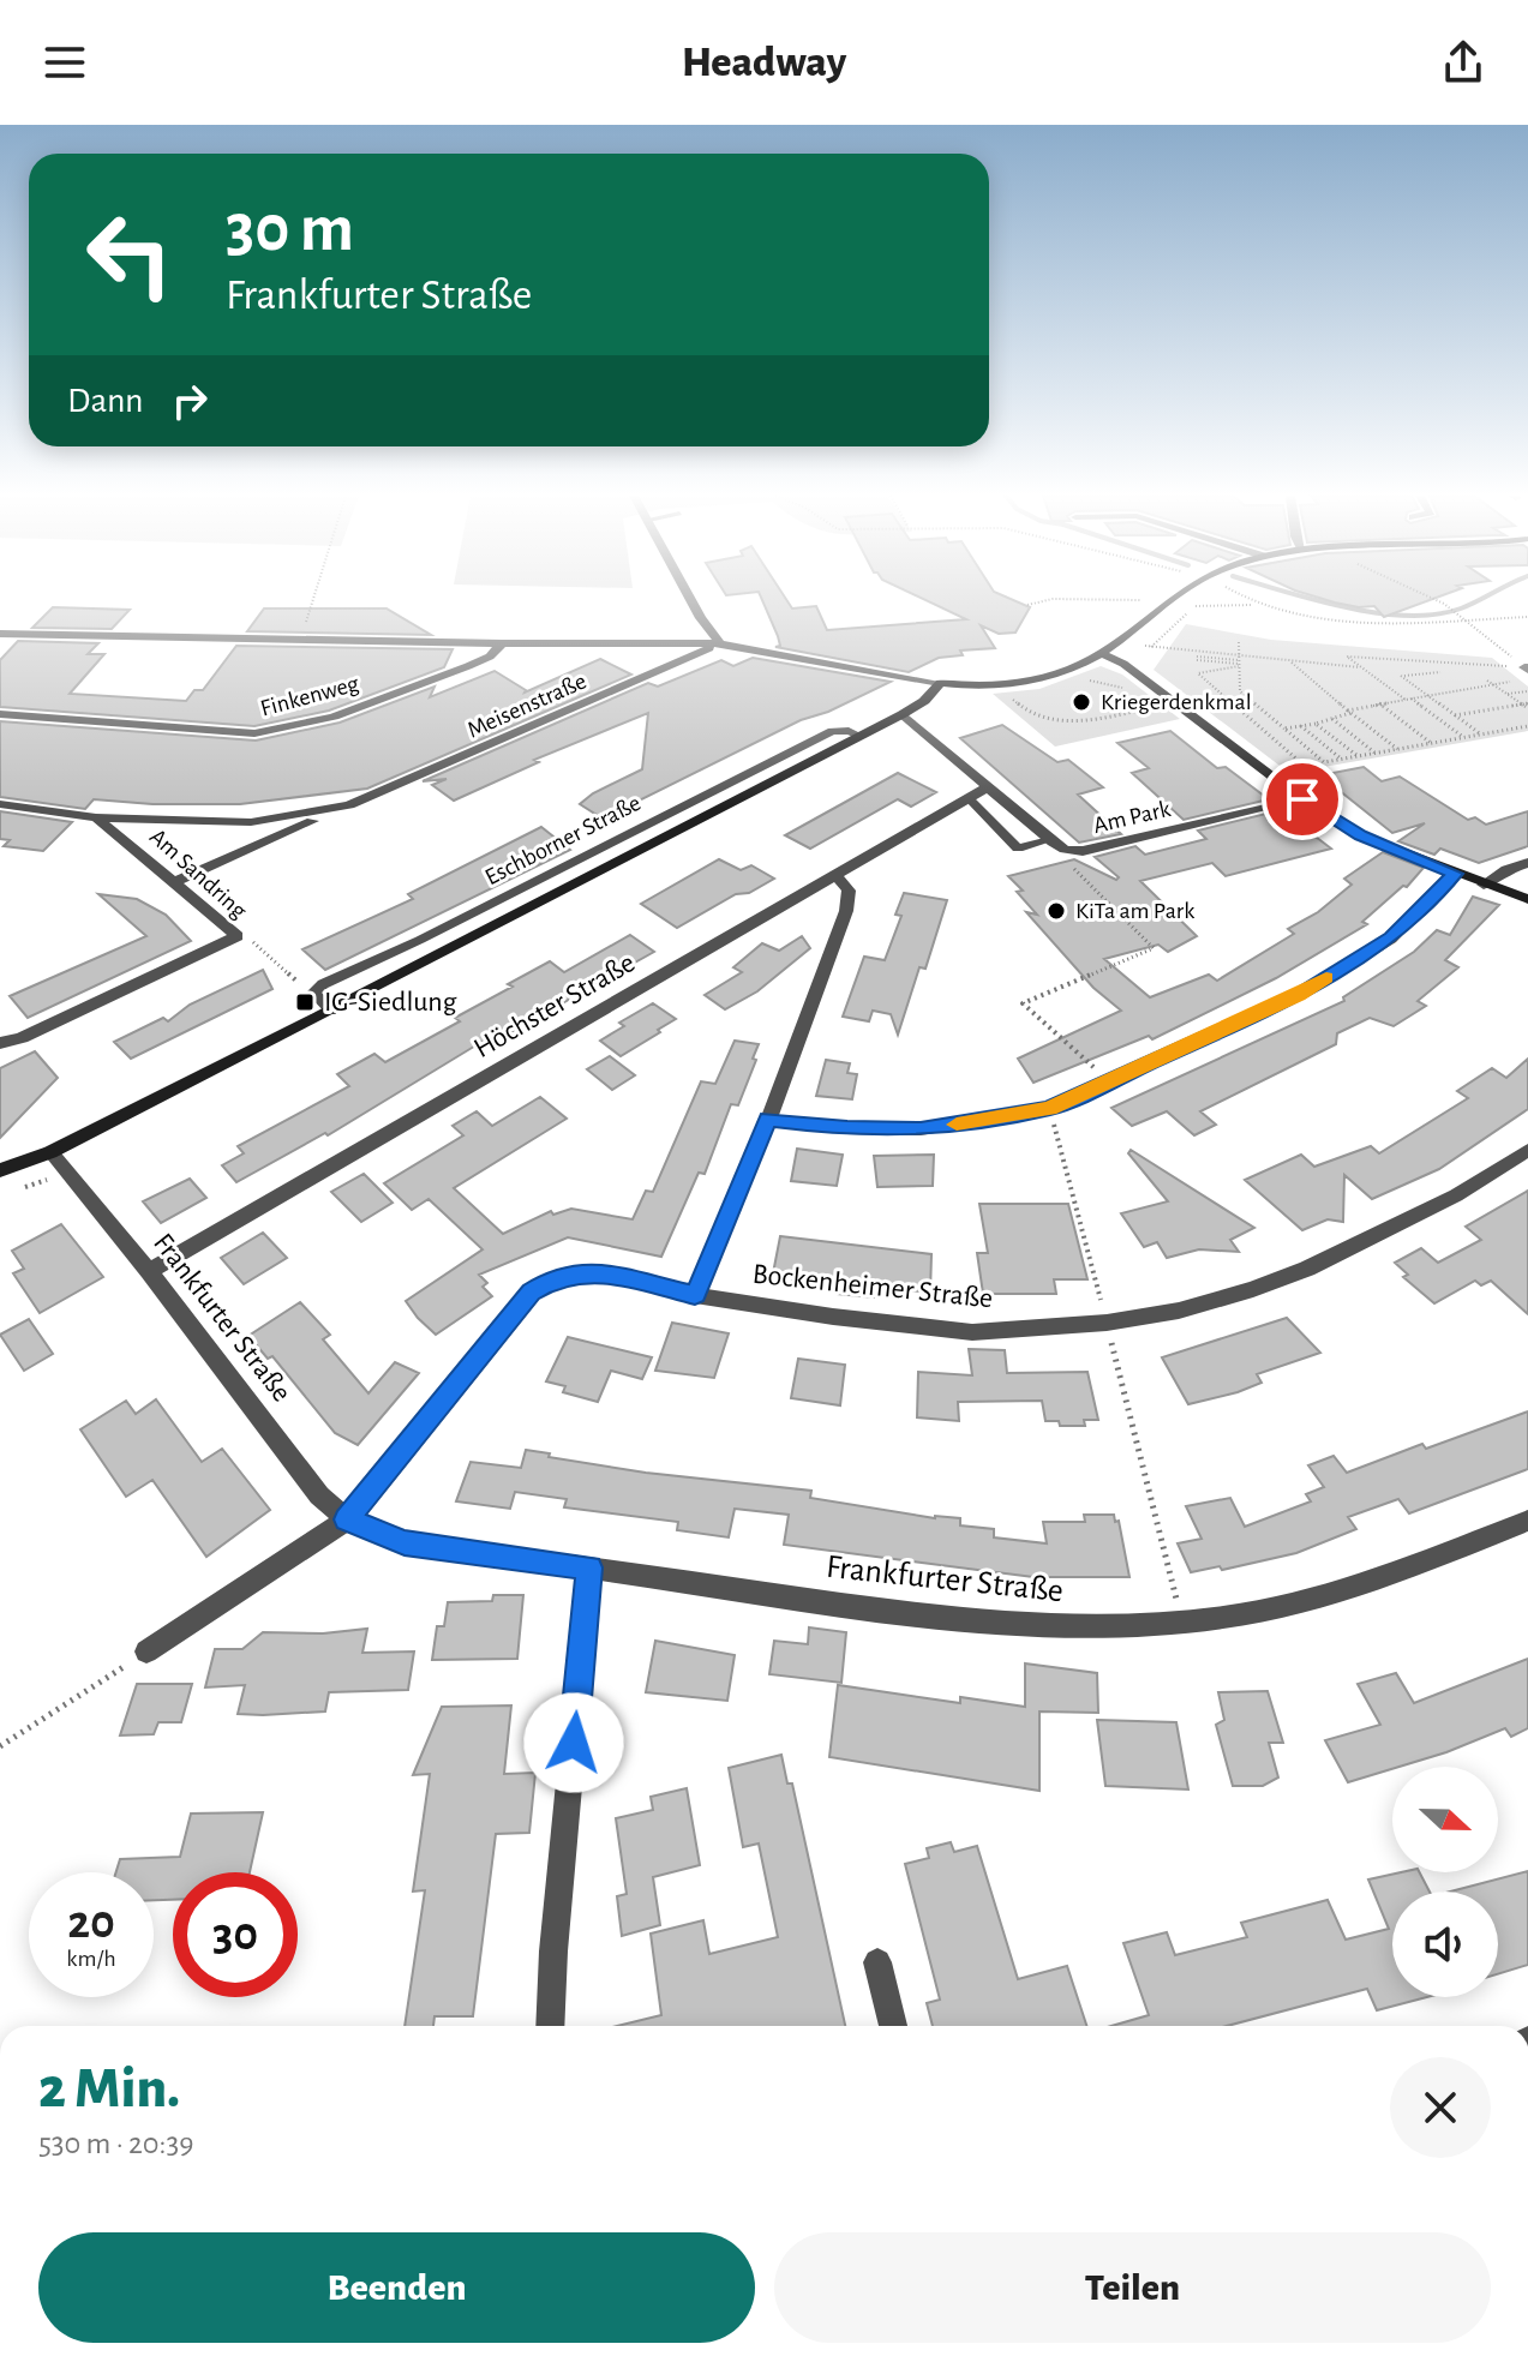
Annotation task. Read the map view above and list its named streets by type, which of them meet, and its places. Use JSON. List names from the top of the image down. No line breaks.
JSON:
{"streets":{"street":["Finkenweg","Meisenstraße","Am Park","Eschborner Straße","Am Sandring","Höchster Straße","Bockenheimer Straße","Frankfurter Straße"]},"crossings":[["Meisenstraße","Am Sandring"],["Am Park","Eschborner Straße"],["Am Park","Höchster Straße"],["Eschborner Straße","Frankfurter Straße"],["Höchster Straße","Frankfurter Straße"],["Bockenheimer Straße","Frankfurter Straße"]],"places":{"other":["Kriegerdenkmal","KiTa am Park"],"transit":["IG-Siedlung"]},"north":"right","page":{"header":"Headway","turn":["30 m","Frankfurter Straße"],"then":"Dann","speed":"20 km/h","limit":"30","heading":["2 Min.","530 m · 20:39"],"buttons":["Beenden","Teilen"]}}
